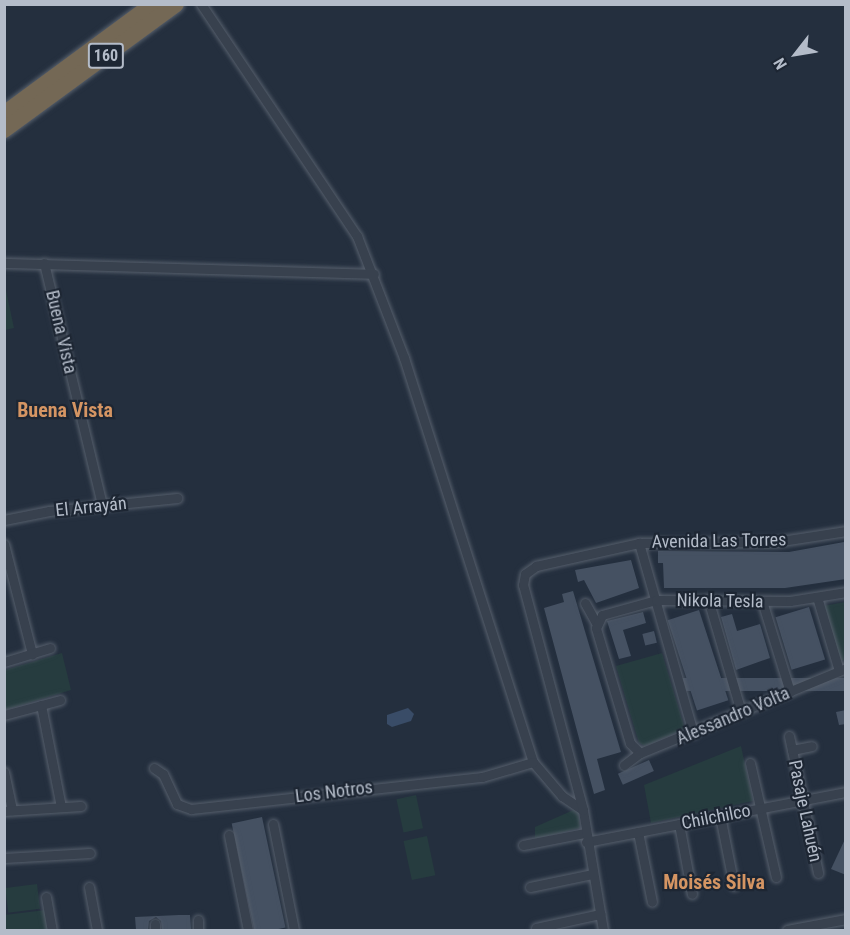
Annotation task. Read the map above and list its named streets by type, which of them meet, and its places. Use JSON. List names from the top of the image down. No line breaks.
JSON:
{"streets":{"highway":["160"],"street":["Buena Vista","El Arrayán","Avenida Las Torres","Nikola Tesla","Alessandro Volta","Los Notros","Pasaje Lahuén","Chilchilco"]},"crossings":[["Buena Vista","El Arrayán"],["Pasaje Lahuén","Chilchilco"]],"districts":["Buena Vista","Moisés Silva"],"north":"bottom left"}
